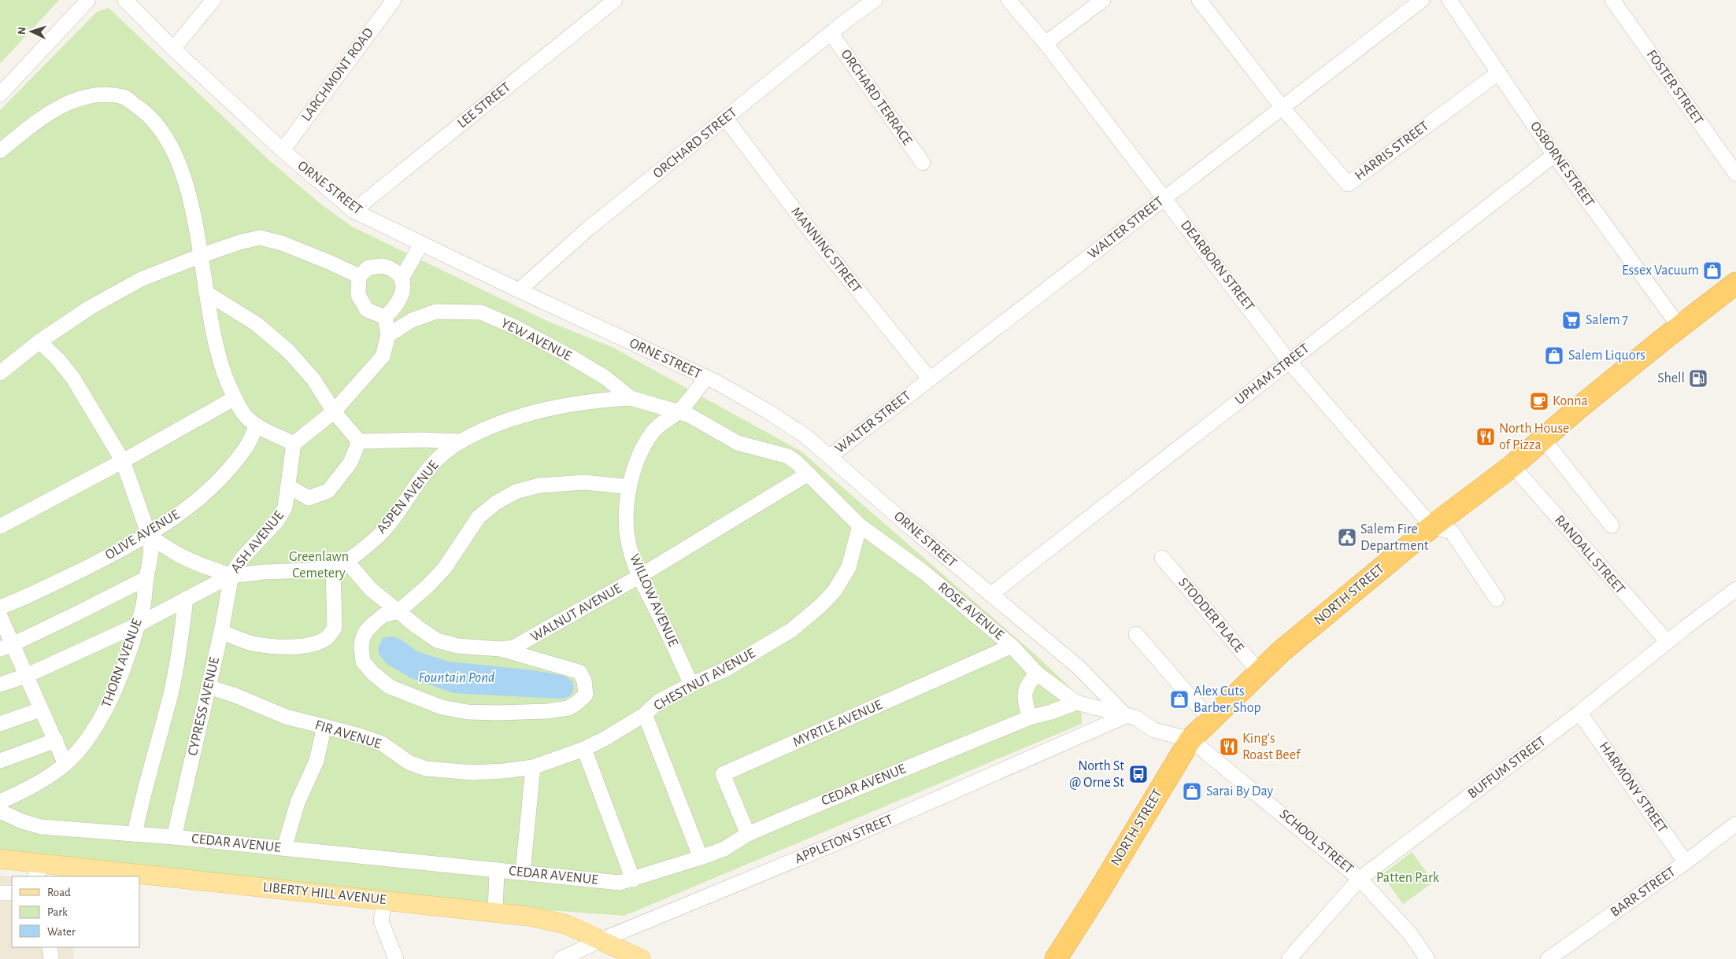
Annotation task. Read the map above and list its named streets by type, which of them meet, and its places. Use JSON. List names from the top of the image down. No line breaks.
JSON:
{"streets":{"highway":["NORTH STREET"],"main road":["LIBERTY HILL AVENUE"],"street":["LARCHMONT ROAD","FOSTER STREET","ORCHARD TERRACE","LEE STREET","ORCHARD STREET","HARRIS STREET","OSBORNE STREET","ORNE STREET","WALTER STREET","MANNING STREET","DEARBORN STREET","YEW AVENUE","UPHAM STREET","ASPEN AVENUE","OLIVE AVENUE","ASH AVENUE","RANDALL STREET","WILLOW AVENUE","ROSE AVENUE","WALNUT AVENUE","STODDER PLACE","THORN AVENUE","CHESTNUT AVENUE","CYPRESS AVENUE","MYRTLE AVENUE","FIR AVENUE","BUFFUM STREET","CEDAR AVENUE","HARMONY STREET","APPLETON STREET","SCHOOL STREET","BARR STREET"]},"crossings":[["LARCHMONT ROAD","ORNE STREET"],["ORCHARD TERRACE","ORCHARD STREET"],["LEE STREET","ORNE STREET"],["ORCHARD STREET","ORNE STREET"],["ORCHARD STREET","MANNING STREET"],["HARRIS STREET","OSBORNE STREET"],["HARRIS STREET","WALTER STREET"],["OSBORNE STREET","UPHAM STREET"],["OSBORNE STREET","NORTH STREET"],["ORNE STREET","WALTER STREET"],["ORNE STREET","UPHAM STREET"],["ORNE STREET","NORTH STREET"],["ORNE STREET","WILLOW AVENUE"],["ORNE STREET","APPLETON STREET"],["ORNE STREET","SCHOOL STREET"],["WALTER STREET","MANNING STREET"],["WALTER STREET","DEARBORN STREET"],["DEARBORN STREET","UPHAM STREET"],["DEARBORN STREET","NORTH STREET"],["YEW AVENUE","ASPEN AVENUE"],["YEW AVENUE","WILLOW AVENUE"],["YEW AVENUE","ROSE AVENUE"],["YEW AVENUE","WALNUT AVENUE"],["ASPEN AVENUE","WALNUT AVENUE"],["OLIVE AVENUE","THORN AVENUE"],["ASH AVENUE","THORN AVENUE"],["ASH AVENUE","CYPRESS AVENUE"],["RANDALL STREET","NORTH STREET"],["RANDALL STREET","BUFFUM STREET"],["NORTH STREET","STODDER PLACE"],["NORTH STREET","SCHOOL STREET"],["WILLOW AVENUE","WALNUT AVENUE"],["WILLOW AVENUE","CHESTNUT AVENUE"],["ROSE AVENUE","WALNUT AVENUE"],["ROSE AVENUE","CHESTNUT AVENUE"],["ROSE AVENUE","MYRTLE AVENUE"],["ROSE AVENUE","CEDAR AVENUE"],["CHESTNUT AVENUE","FIR AVENUE"],["CYPRESS AVENUE","FIR AVENUE"],["CYPRESS AVENUE","CEDAR AVENUE"],["MYRTLE AVENUE","CEDAR AVENUE"],["BUFFUM STREET","HARMONY STREET"],["BUFFUM STREET","SCHOOL STREET"],["HARMONY STREET","BARR STREET"],["APPLETON STREET","LIBERTY HILL AVENUE"]],"water":["Fountain Pond"],"parks":["Greenlawn Cemetery","Patten Park"],"places":{"shop":["Essex Vacuum","Salem Liquors","Alex Cuts Barber Shop","Sarai By Day"],"supermarket":["Salem 7"],"fuel station":["Shell"],"cafe":["Konna"],"restaurant":["North House of Pizza","King's Roast Beef"],"public building":["Salem Fire Department"],"bus stop":["North St @ Orne St"]},"legend":["Road","Park","Water"],"north":"left"}
